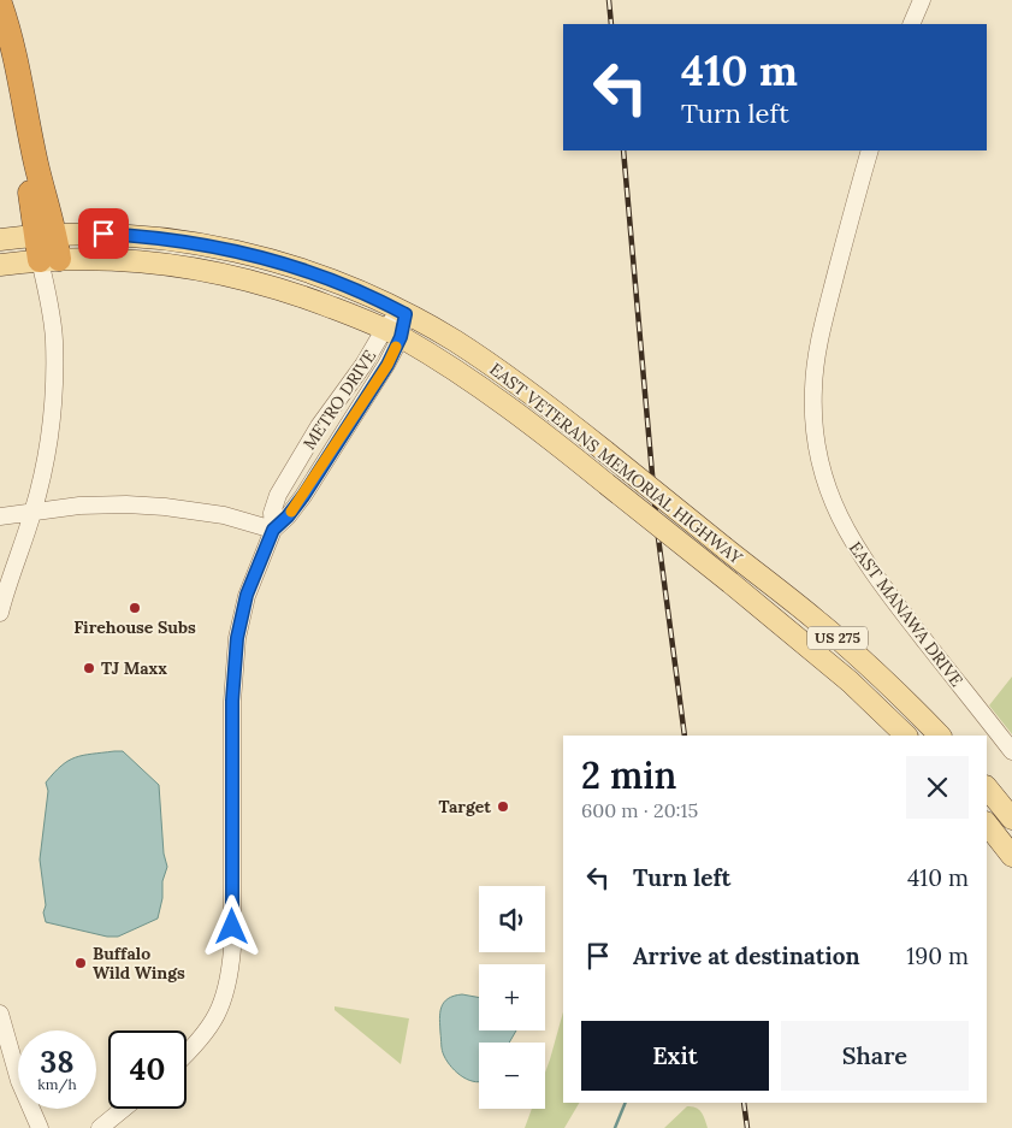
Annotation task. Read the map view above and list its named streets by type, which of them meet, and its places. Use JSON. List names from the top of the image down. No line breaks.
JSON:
{"streets":{"main road":["EAST VETERANS MEMORIAL HIGHWAY","US 275"],"street":["METRO DRIVE","EAST MANAWA DRIVE"]},"crossings":[["METRO DRIVE","EAST VETERANS MEMORIAL HIGHWAY"]],"places":["Firehouse Subs","TJ Maxx","Target","Buffalo Wild Wings"],"page":{"turn":["410 m","Turn left"],"heading":["2 min","600 m · 20:15"],"list":[{"name":"Turn left","value":"410 m"},{"name":"Arrive at destination","value":"190 m"}],"map_buttons":["+","−"],"buttons":["Exit","Share"],"speed":"38 km/h","limit":"40"}}
